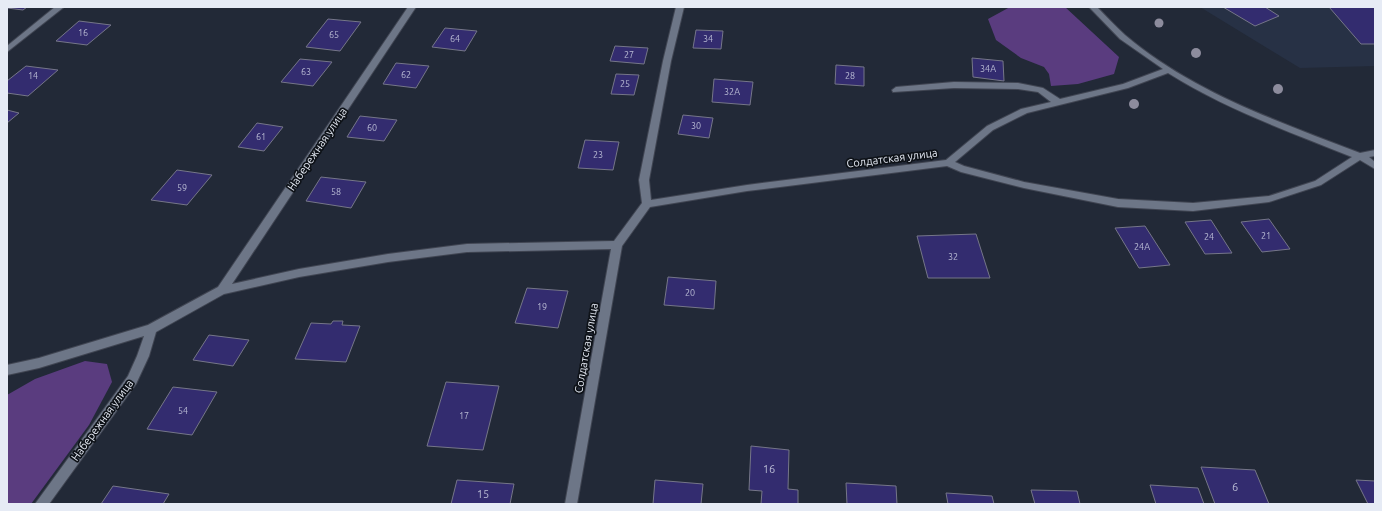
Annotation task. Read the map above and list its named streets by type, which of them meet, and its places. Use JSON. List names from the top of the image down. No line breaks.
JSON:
{"streets":{"street":["Набережная улица","Солдатская улица"]},"house_numbers":["16","65","64","34","27","34А","63","62","14","28","25","32А","30","60","61","23","59","58","21","24","24А","32","20","19","54","17","16","6","15"]}
